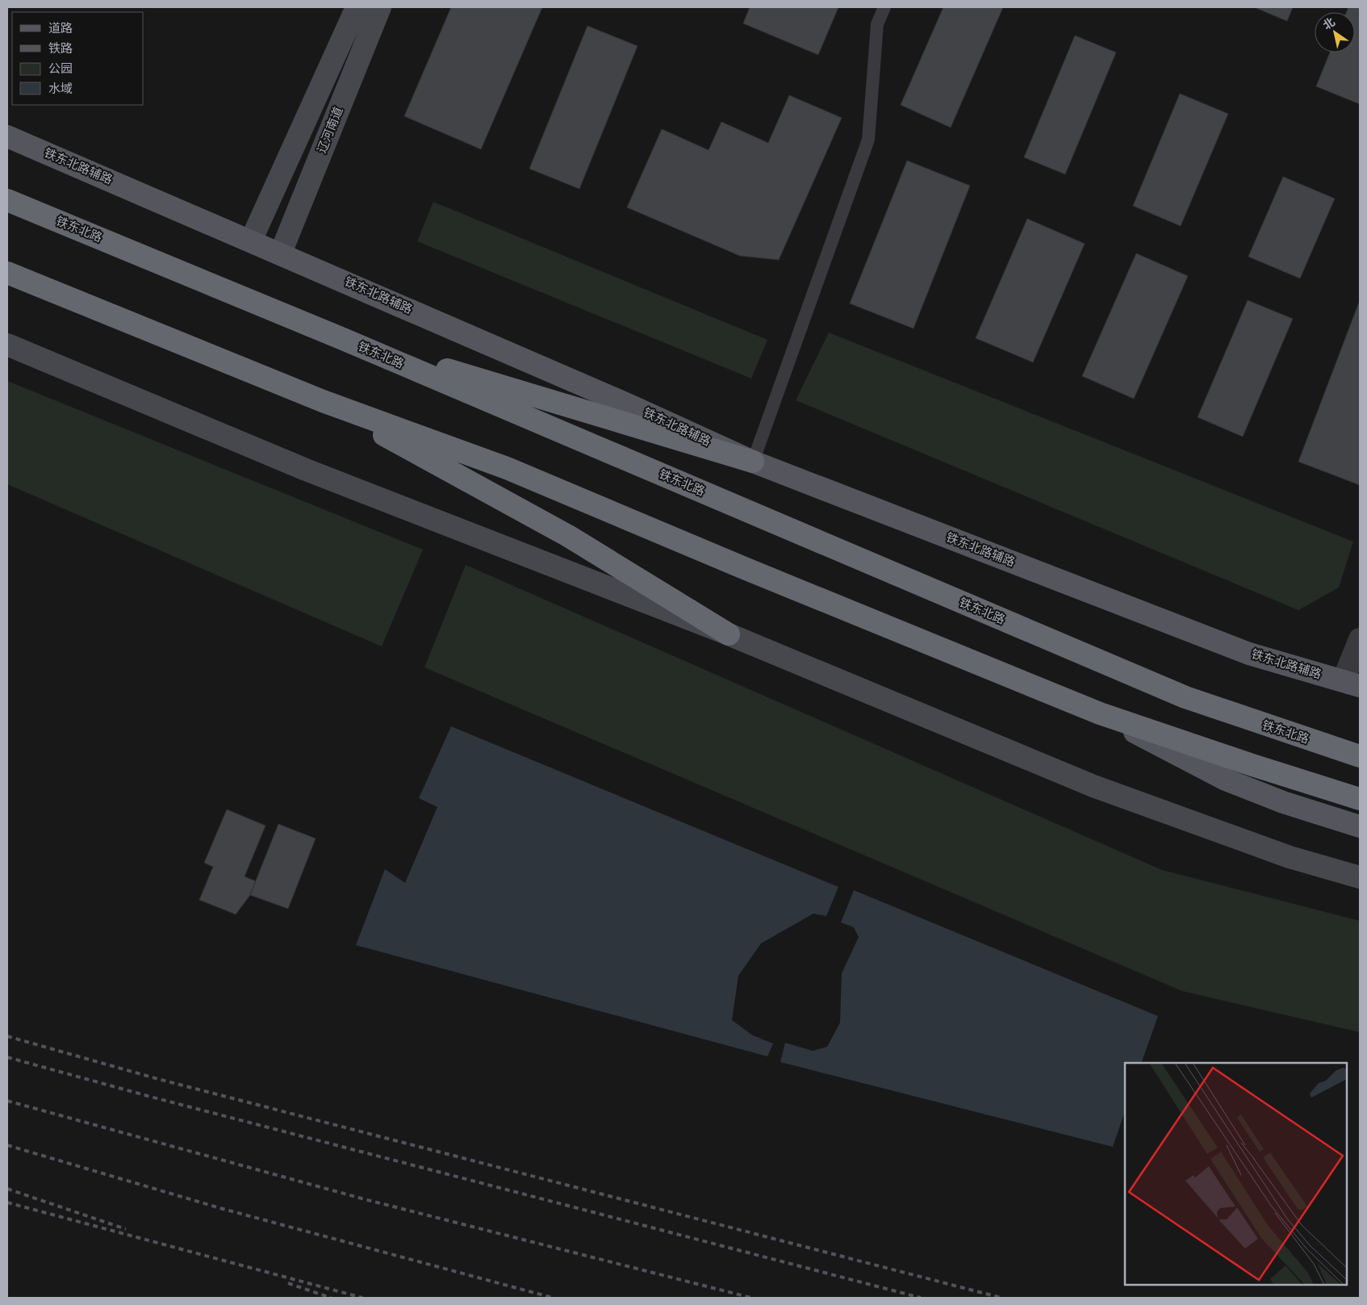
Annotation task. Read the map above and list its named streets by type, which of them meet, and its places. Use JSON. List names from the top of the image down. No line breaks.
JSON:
{"streets":{"highway":["铁东北路"],"main road":["铁东北路辅路"],"street":["辽河南道"]},"crossings":[["辽河南道","铁东北路辅路"]],"legend":["道路","铁路","公园","水域"],"north":"top left"}
